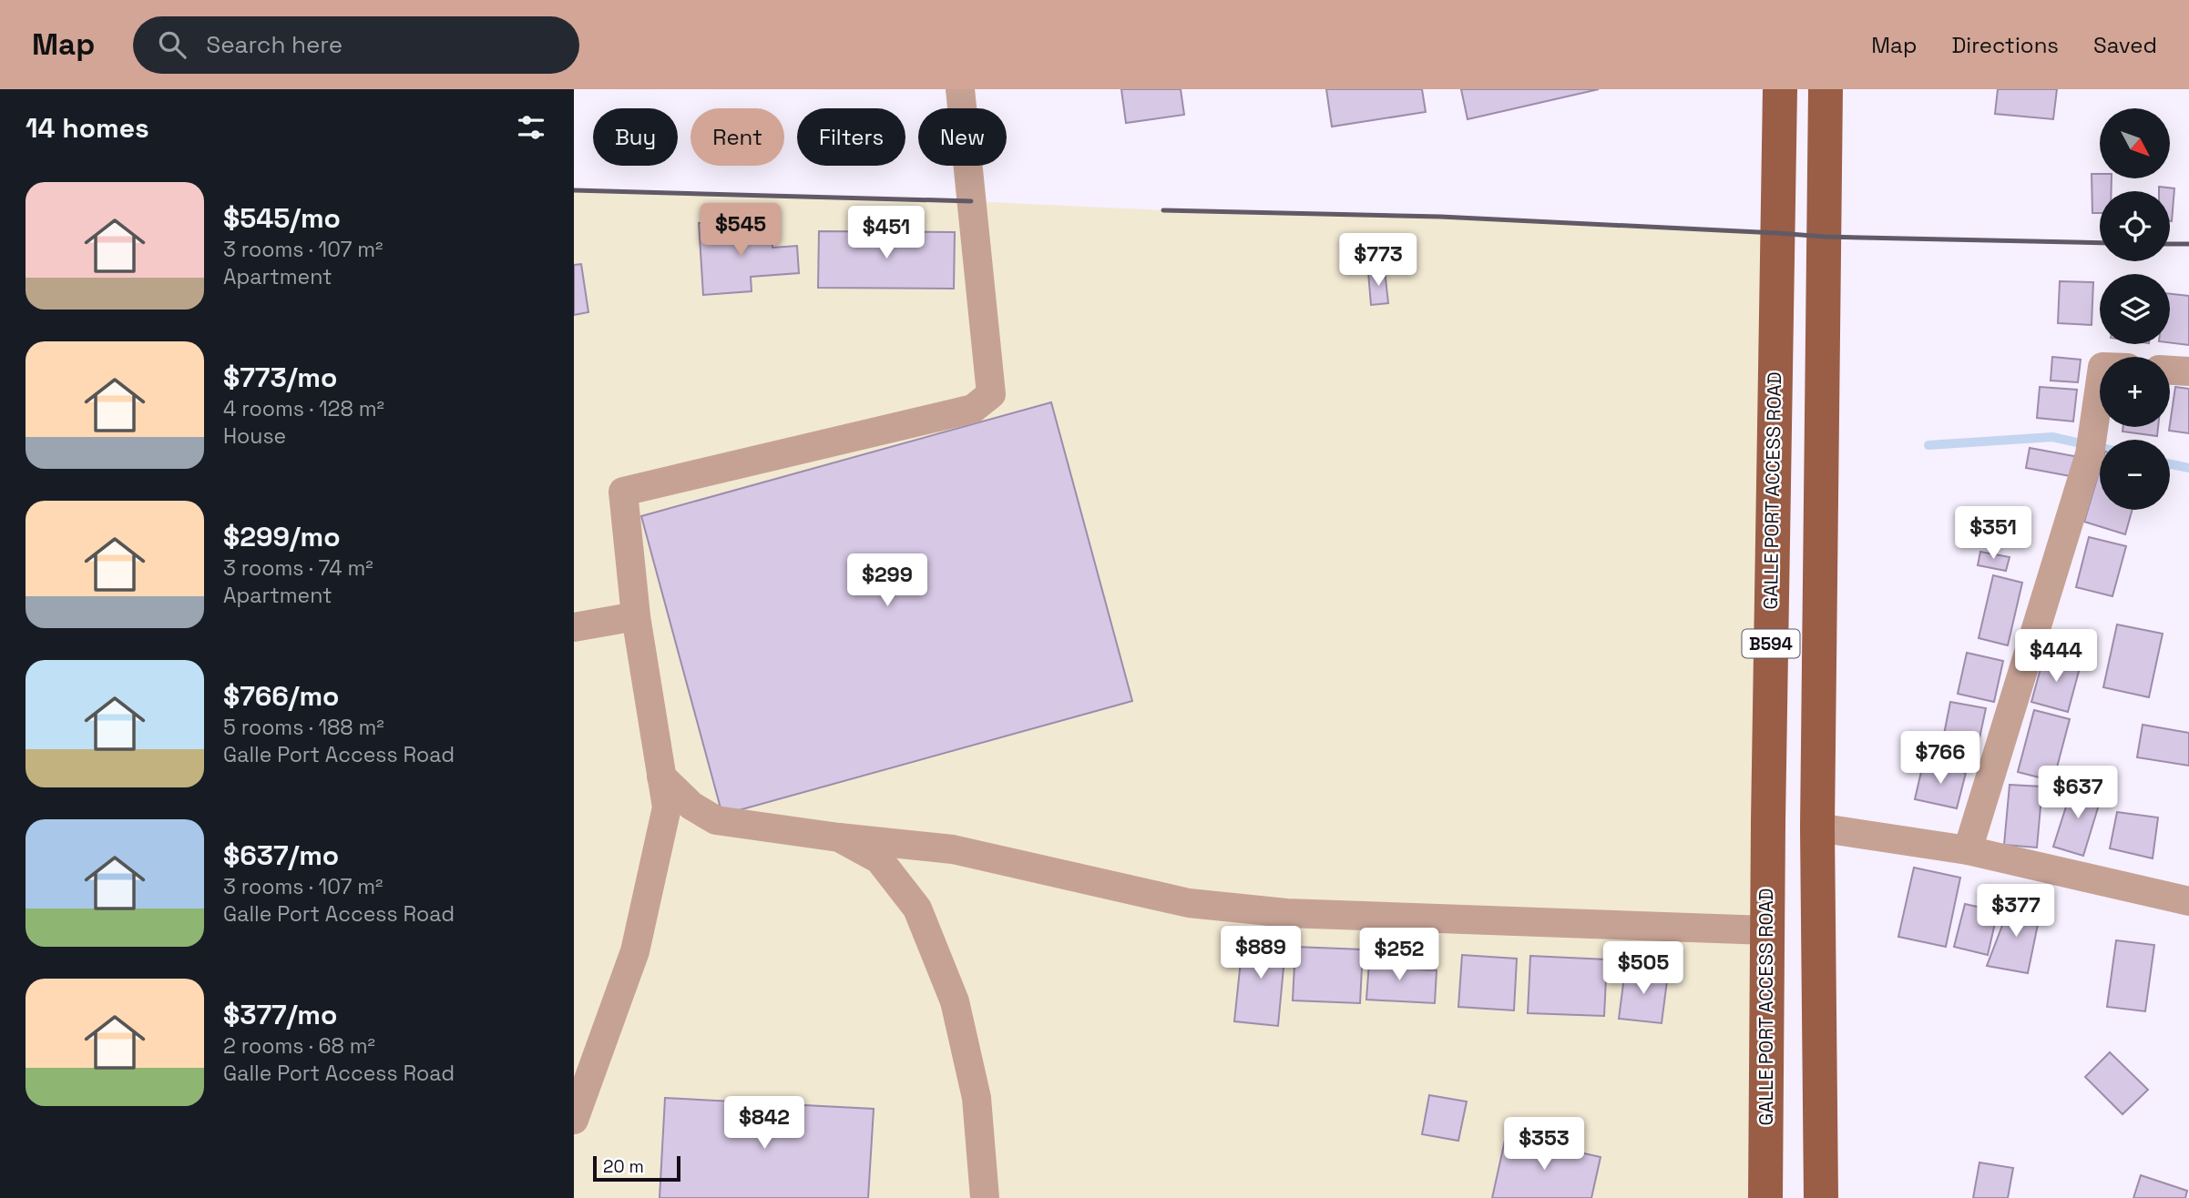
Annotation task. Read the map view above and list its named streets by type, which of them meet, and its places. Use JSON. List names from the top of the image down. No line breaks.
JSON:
{"streets":{"main road":["GALLE PORT ACCESS ROAD","B594"]},"scale_bar":"20 m","north":"bottom right","page":{"header":"Map","search":"Search here","nav":["Map","Directions","Saved"],"heading":"14 homes","map_buttons":["+","−"],"chip":["Buy","Rent","Filters","New"],"list":[{"name":"$545/mo","note":"3 rooms · 107 m² · Apartment"},{"name":"$773/mo","note":"4 rooms · 128 m² · House"},{"name":"$299/mo","note":"3 rooms · 74 m² · Apartment"},{"name":"$766/mo","note":"5 rooms · 188 m² · Galle Port Access Road"},{"name":"$637/mo","note":"3 rooms · 107 m² · Galle Port Access Road"},{"name":"$377/mo","note":"2 rooms · 68 m² · Galle Port Access Road"}],"price":["$545","$451","$773","$351","$299","$444","$766","$637","$377","$889","$252","$505","$842","$353"],"scale":"20 m"}}
